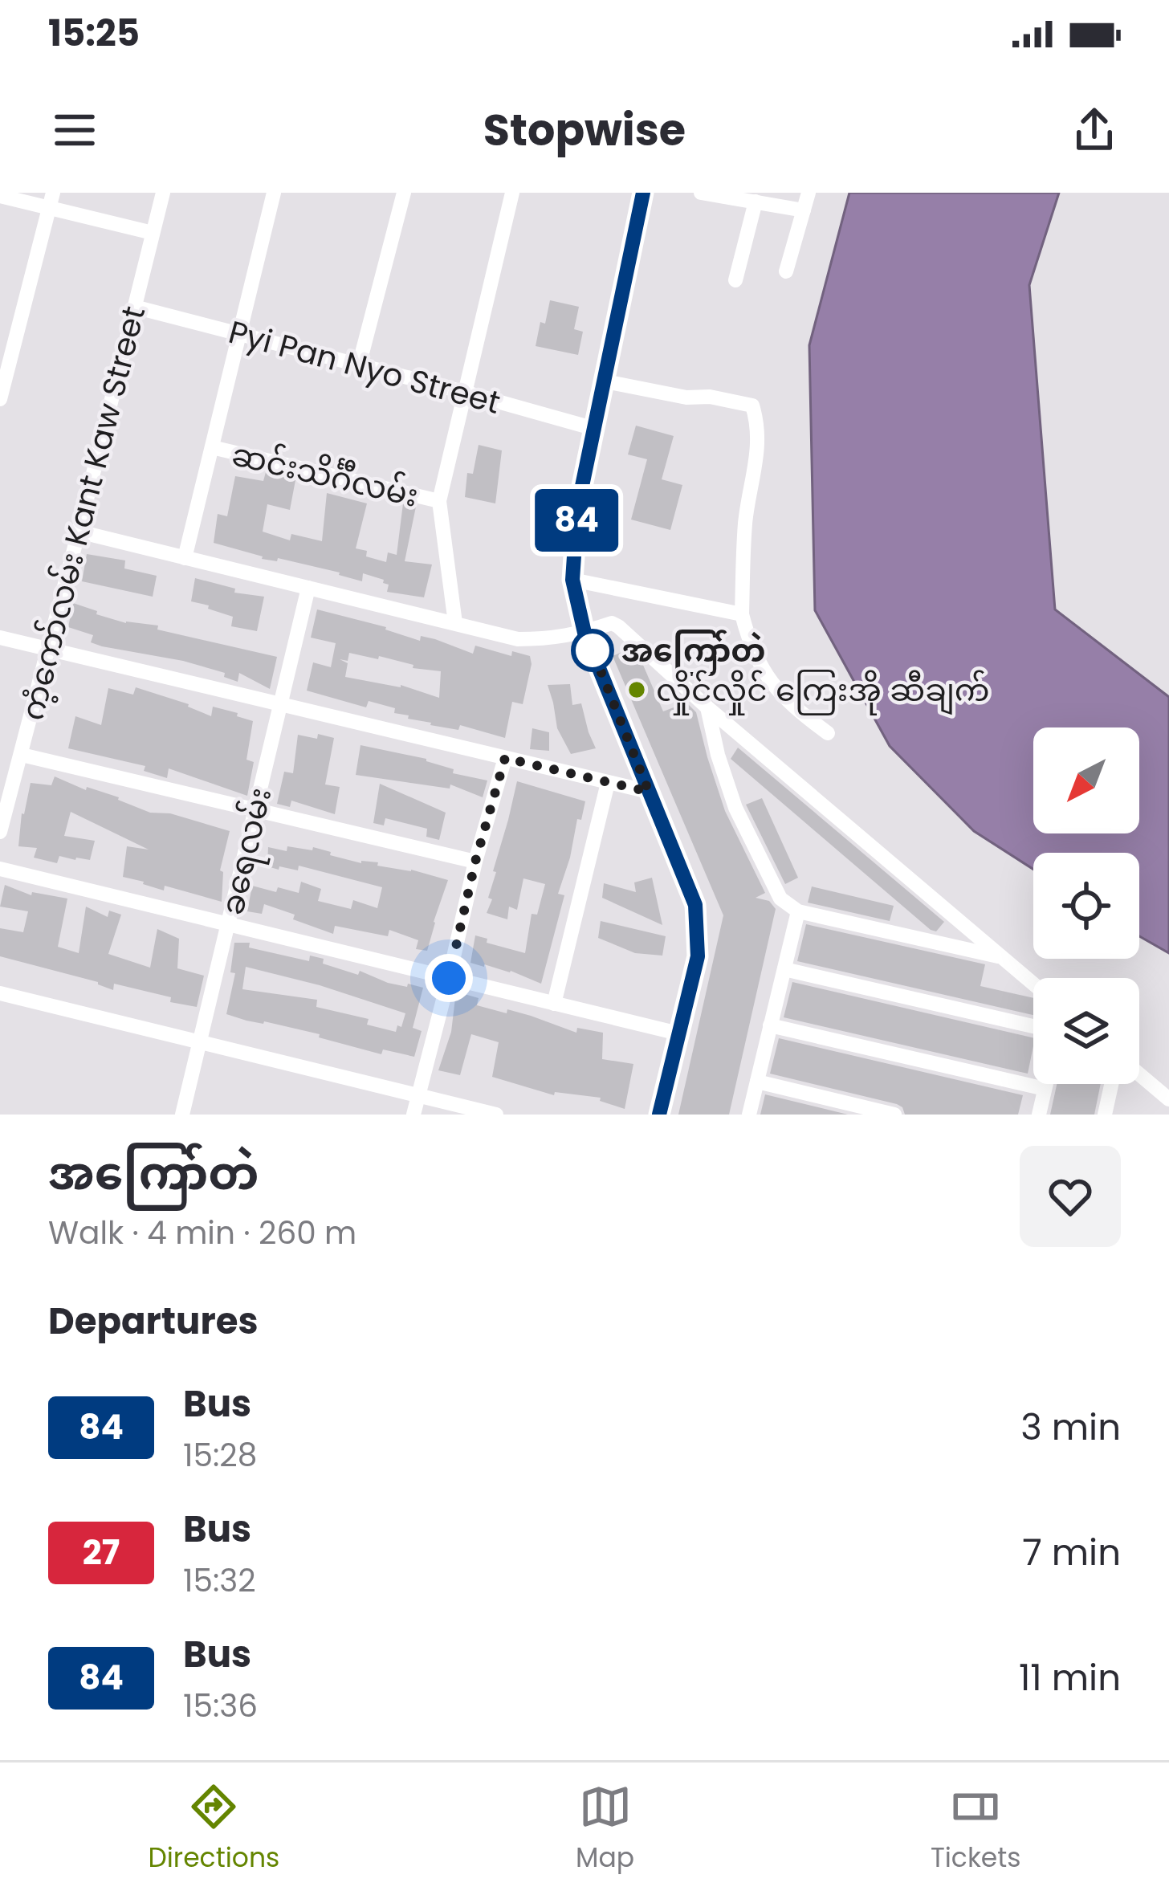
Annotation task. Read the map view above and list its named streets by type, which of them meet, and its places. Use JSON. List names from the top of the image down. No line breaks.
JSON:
{"streets":{"street":["Pyi Pan Nyo Street","ဆင်းသိင်္ဂီလမ်း","ကံ့ကော်လမ်း Kant Kaw Street","ခရေလမ်း"]},"crossings":[["Pyi Pan Nyo Street","ကံ့ကော်လမ်း Kant Kaw Street"]],"places":["အကြော်တဲ","လှိုင်လှိုင် ကြေးအို ဆီချက်"],"lines":["bus line 84"],"north":"bottom left","page":{"status":"15:25","header":"Stopwise","on_map":"84","heading":[["အကြော်တဲ","Walk · 4 min · 260 m"],"Departures"],"list":[{"mark":"84","name":"Bus","note":"15:28","value":"3 min"},{"mark":"27","name":"Bus","note":"15:32","value":"7 min"},{"mark":"84","name":"Bus","note":"15:36","value":"11 min"}],"tabs":["Directions","Map","Tickets"]}}
